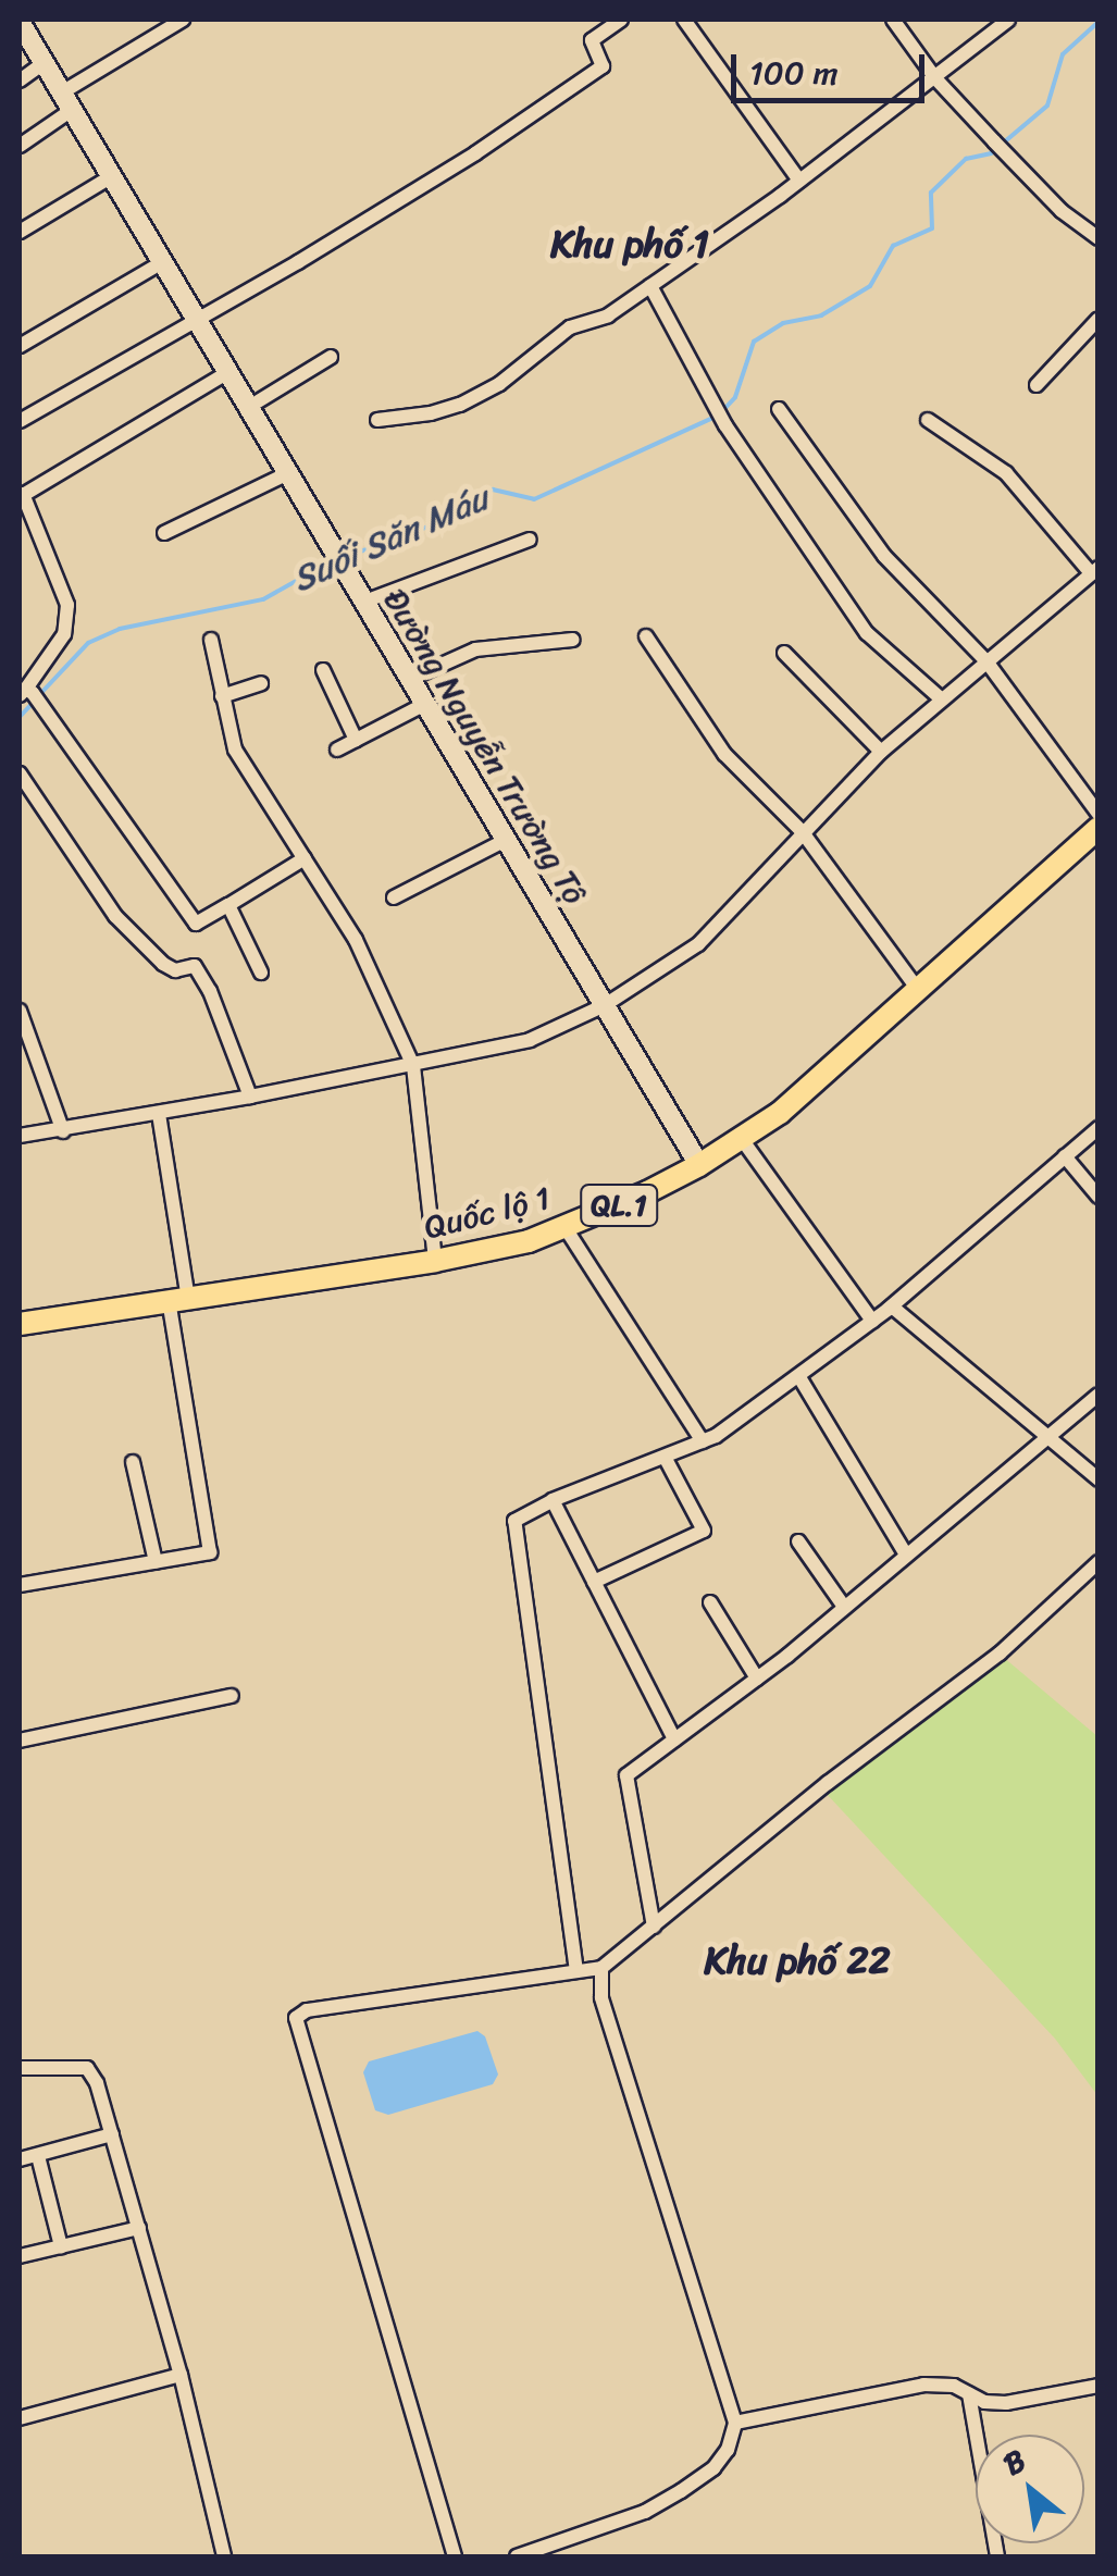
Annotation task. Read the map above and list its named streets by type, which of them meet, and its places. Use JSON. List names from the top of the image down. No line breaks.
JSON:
{"streets":{"highway":["QL.1","Quốc lộ 1"],"main road":["Đường Nguyễn Trường Tộ"]},"crossings":[["Đường Nguyễn Trường Tộ","Quốc lộ 1"]],"districts":["Khu phố 1","Khu phố 22"],"water":["Suối Săn Máu"],"scale_bar":"100 m","north":"top left"}
